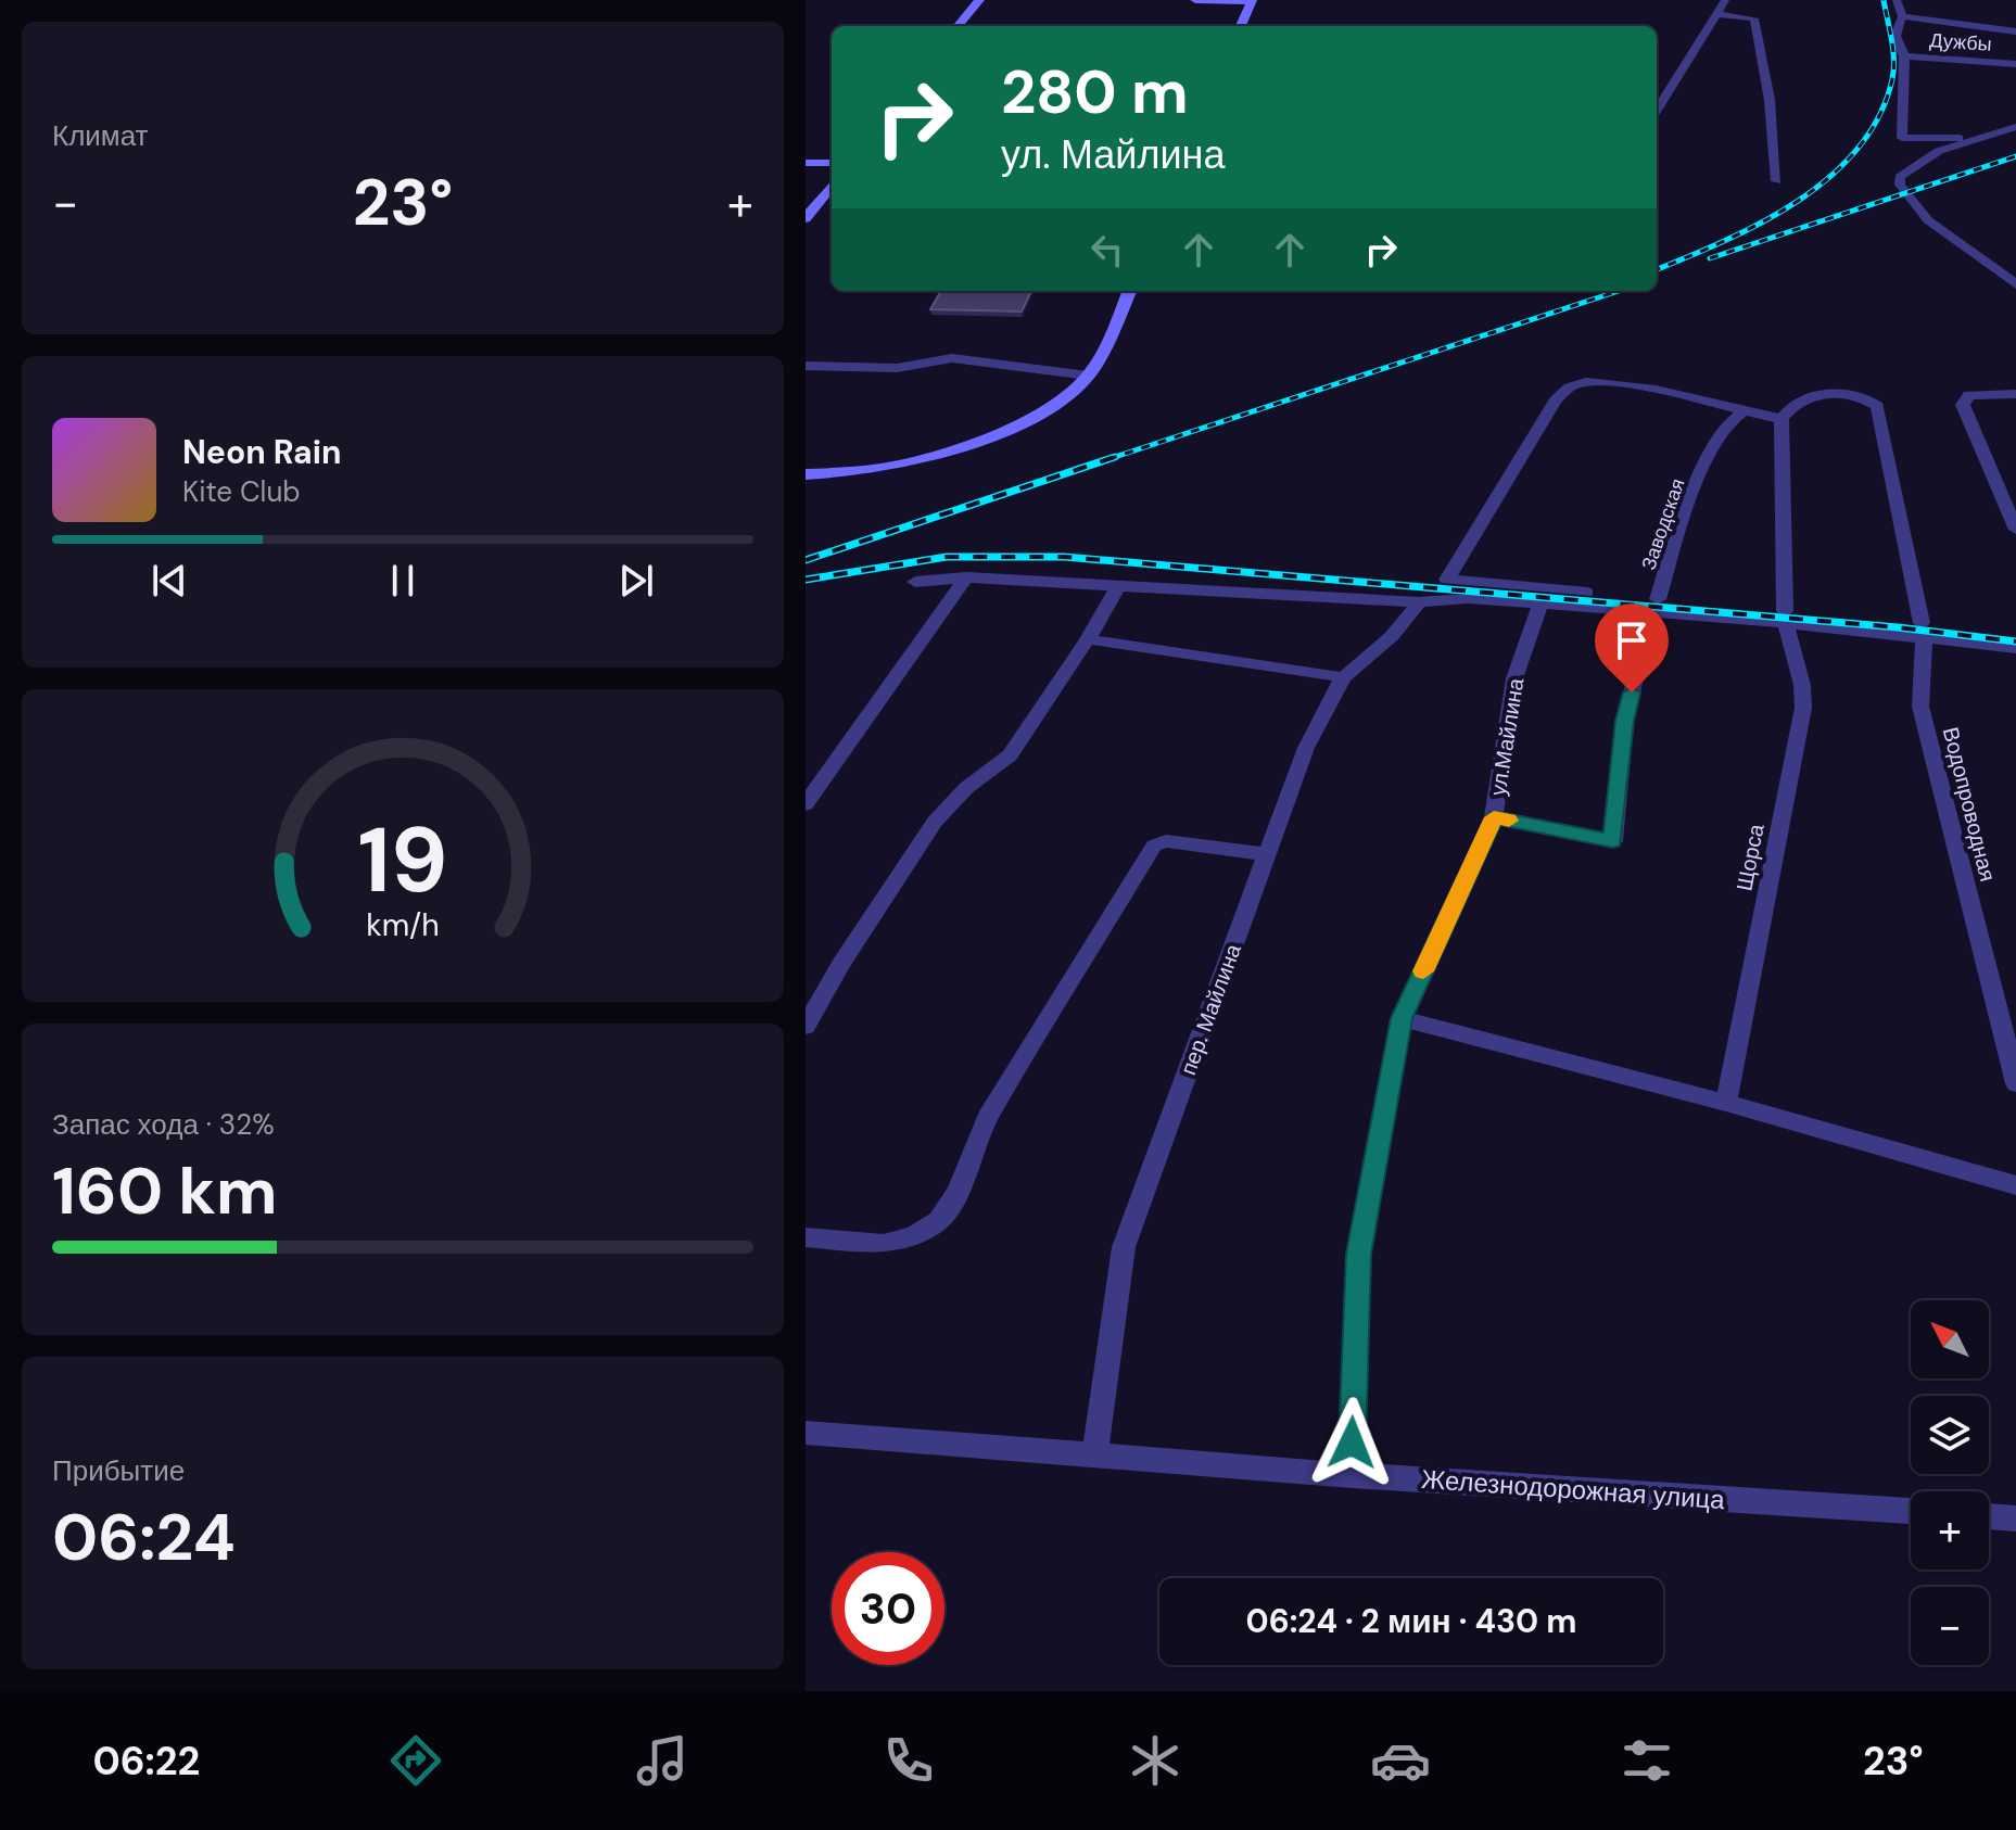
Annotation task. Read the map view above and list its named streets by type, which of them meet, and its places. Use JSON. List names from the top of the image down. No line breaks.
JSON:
{"streets":{"street":["Дужбы","Заводская","ул.Майлина","Водопроводная","Щорса","пер. Майлина","Железнодорожная улица"]},"crossings":[["Заводская","ул.Майлина"],["ул.Майлина","Железнодорожная улица"],["Водопроводная","Щорса"],["пер. Майлина","Железнодорожная улица"]],"north":"top left","page":{"tile":["Климат",["Запас хода · 32%","160 km"],["Прибытие","06:24"]],"turn":["280 m","ул. Майлина"],"heat":["−","23°","+"],"song":["Neon Rain","Kite Club"],"map_buttons":["+","−"],"limit":"30","trip":"06:24 · 2 мин · 430 m","tabs":["06:22","23°"],"gauge":["19","km/h"]}}
